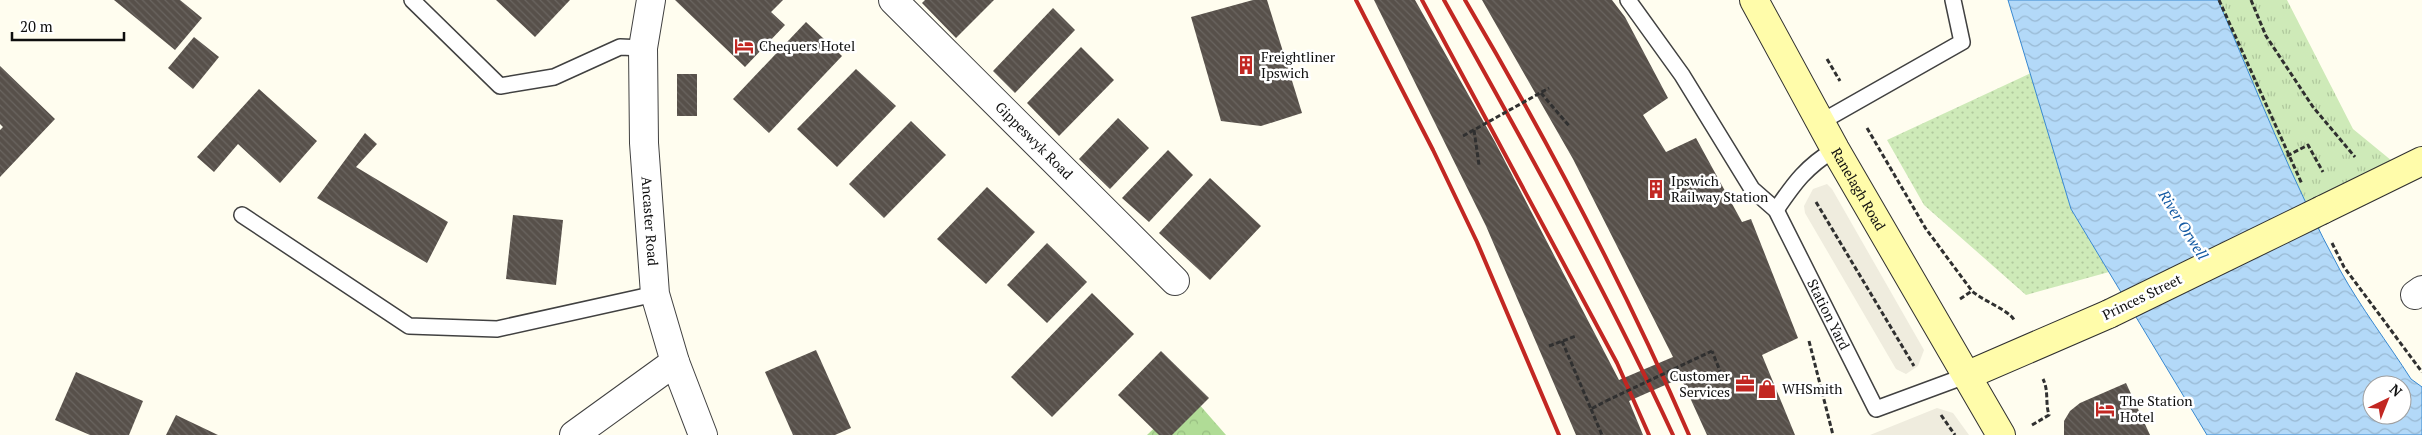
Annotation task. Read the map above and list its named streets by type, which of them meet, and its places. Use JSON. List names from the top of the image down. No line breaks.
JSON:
{"streets":{"main road":["Ranelagh Road","Princes Street"],"street":["Gippeswyk Road","Ancaster Road"],"lane":["Station Yard"]},"crossings":[["Ranelagh Road","Princes Street"],["Ranelagh Road","Station Yard"],["Princes Street","Station Yard"]],"water":["River Orwell"],"places":{"hotel":["Chequers Hotel","The Station Hotel"],"building":["Freightliner Ipswich","Ipswich Railway Station"],"office":["Customer Services"],"shop":["WHSmith"]},"scale_bar":"20 m","north":"top right"}
